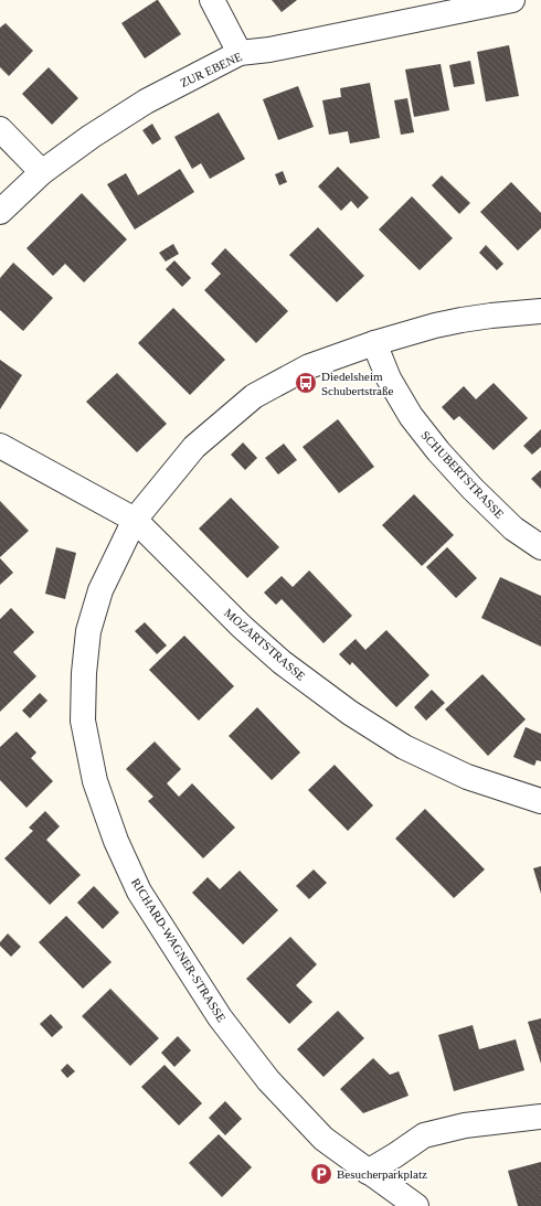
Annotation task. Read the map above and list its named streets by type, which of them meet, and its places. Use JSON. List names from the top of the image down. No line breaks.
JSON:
{"streets":{"street":["ZUR EBENE","SCHUBERTSTRASSE","MOZARTSTRASSE","RICHARD-WAGNER-STRASSE"]},"crossings":[["SCHUBERTSTRASSE","RICHARD-WAGNER-STRASSE"],["MOZARTSTRASSE","RICHARD-WAGNER-STRASSE"]],"places":{"bus stop":["Diedelsheim Schubertstraße"],"parking":["Besucherparkplatz"]}}
